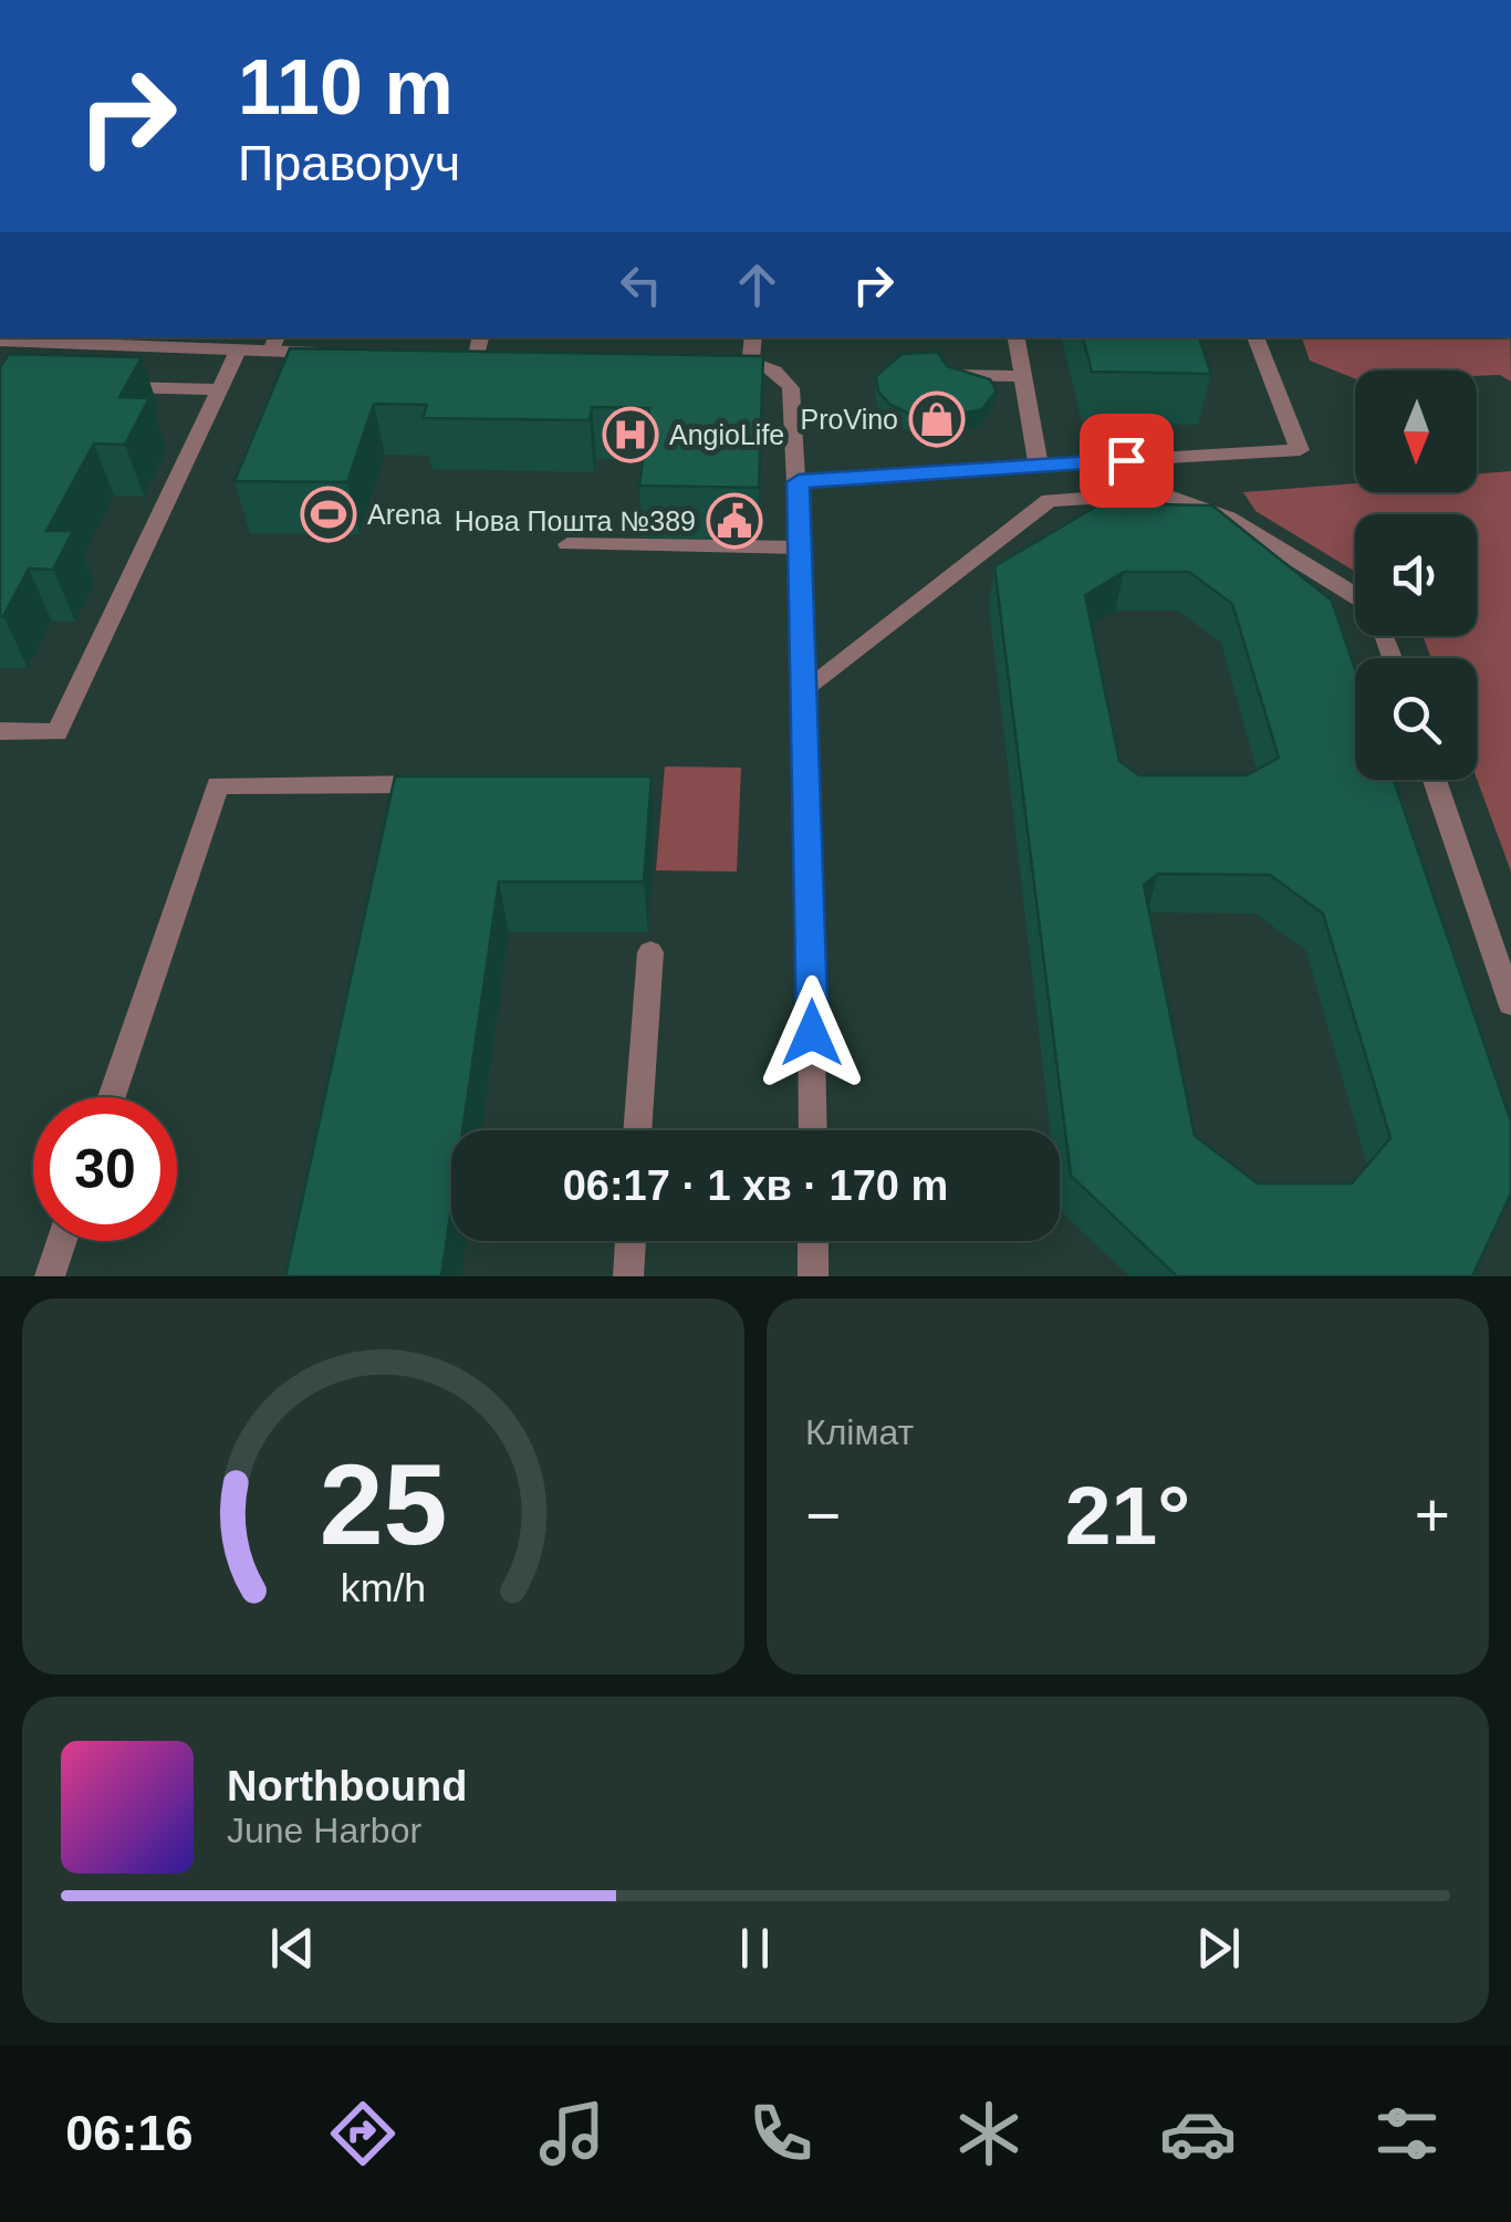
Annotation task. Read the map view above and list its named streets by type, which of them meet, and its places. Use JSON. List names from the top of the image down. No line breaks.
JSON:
{"places":{"shop":["ProVino"],"hospital":["AngioLife"],"sports":["Arena"],"public building":["Нова Пошта №389"]},"north":"bottom","page":{"turn":["110 m","Праворуч"],"limit":"30","trip":"06:17 · 1 хв · 170 m","tile":"Клімат","heat":["−","21°","+"],"song":["Northbound","June Harbor"],"tabs":"06:16","gauge":["25","km/h"]}}
